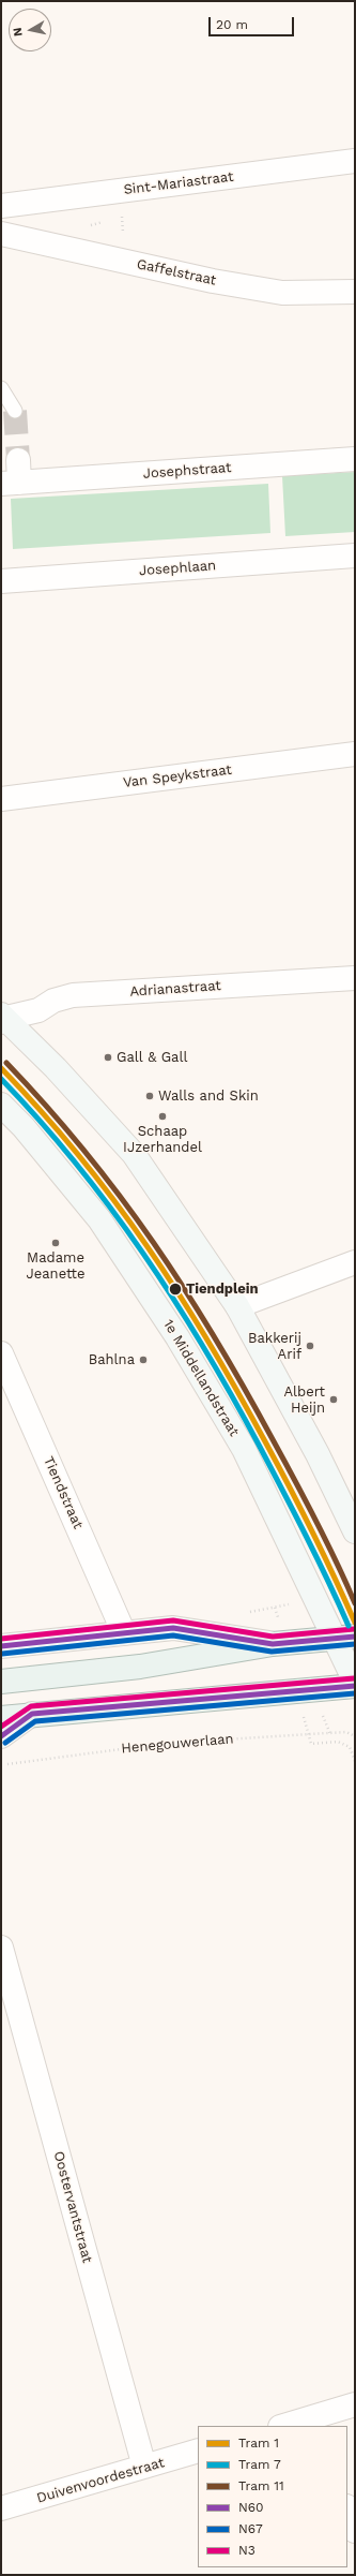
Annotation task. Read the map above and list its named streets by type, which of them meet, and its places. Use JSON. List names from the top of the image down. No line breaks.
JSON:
{"streets":{"street":["Sint-Mariastraat","Gaffelstraat","Josephstraat","Josephlaan","Van Speykstraat","Adrianastraat","1e Middellandstraat","Tiendstraat","Oostervantstraat","Duivenvoordestraat"],"path":["Henegouwerlaan"]},"crossings":[["Oostervantstraat","Duivenvoordestraat"]],"places":["Gall & Gall","Walls and Skin","Schaap IJzerhandel","Madame Jeanette","Tiendplein","Bakkerij Arif","Bahlna","Albert Heijn"],"lines":["tram line 11","tram line 1","tram line 7","transit line N3","transit line N60","transit line N67"],"legend":["Tram 1","Tram 7","Tram 11","N60","N67","N3"],"scale_bar":"20 m","north":"left"}
